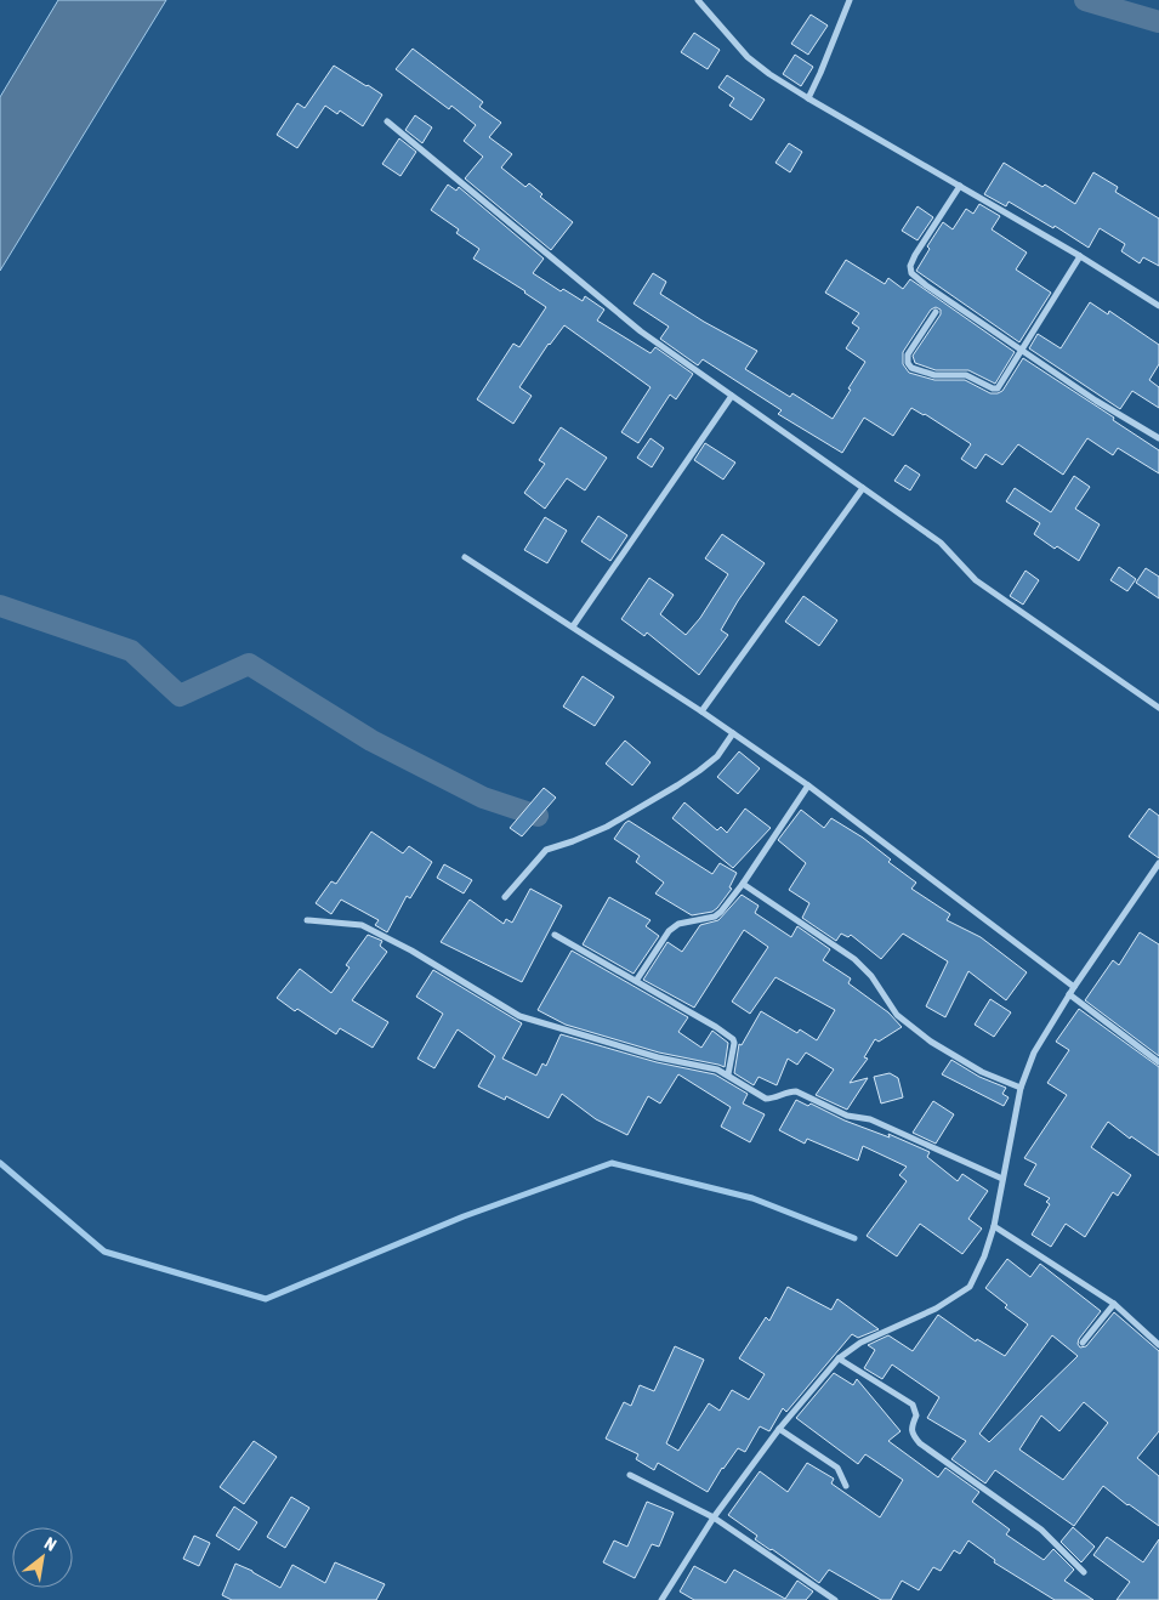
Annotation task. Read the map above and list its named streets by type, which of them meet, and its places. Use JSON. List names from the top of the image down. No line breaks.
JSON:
{"north":"top right"}
